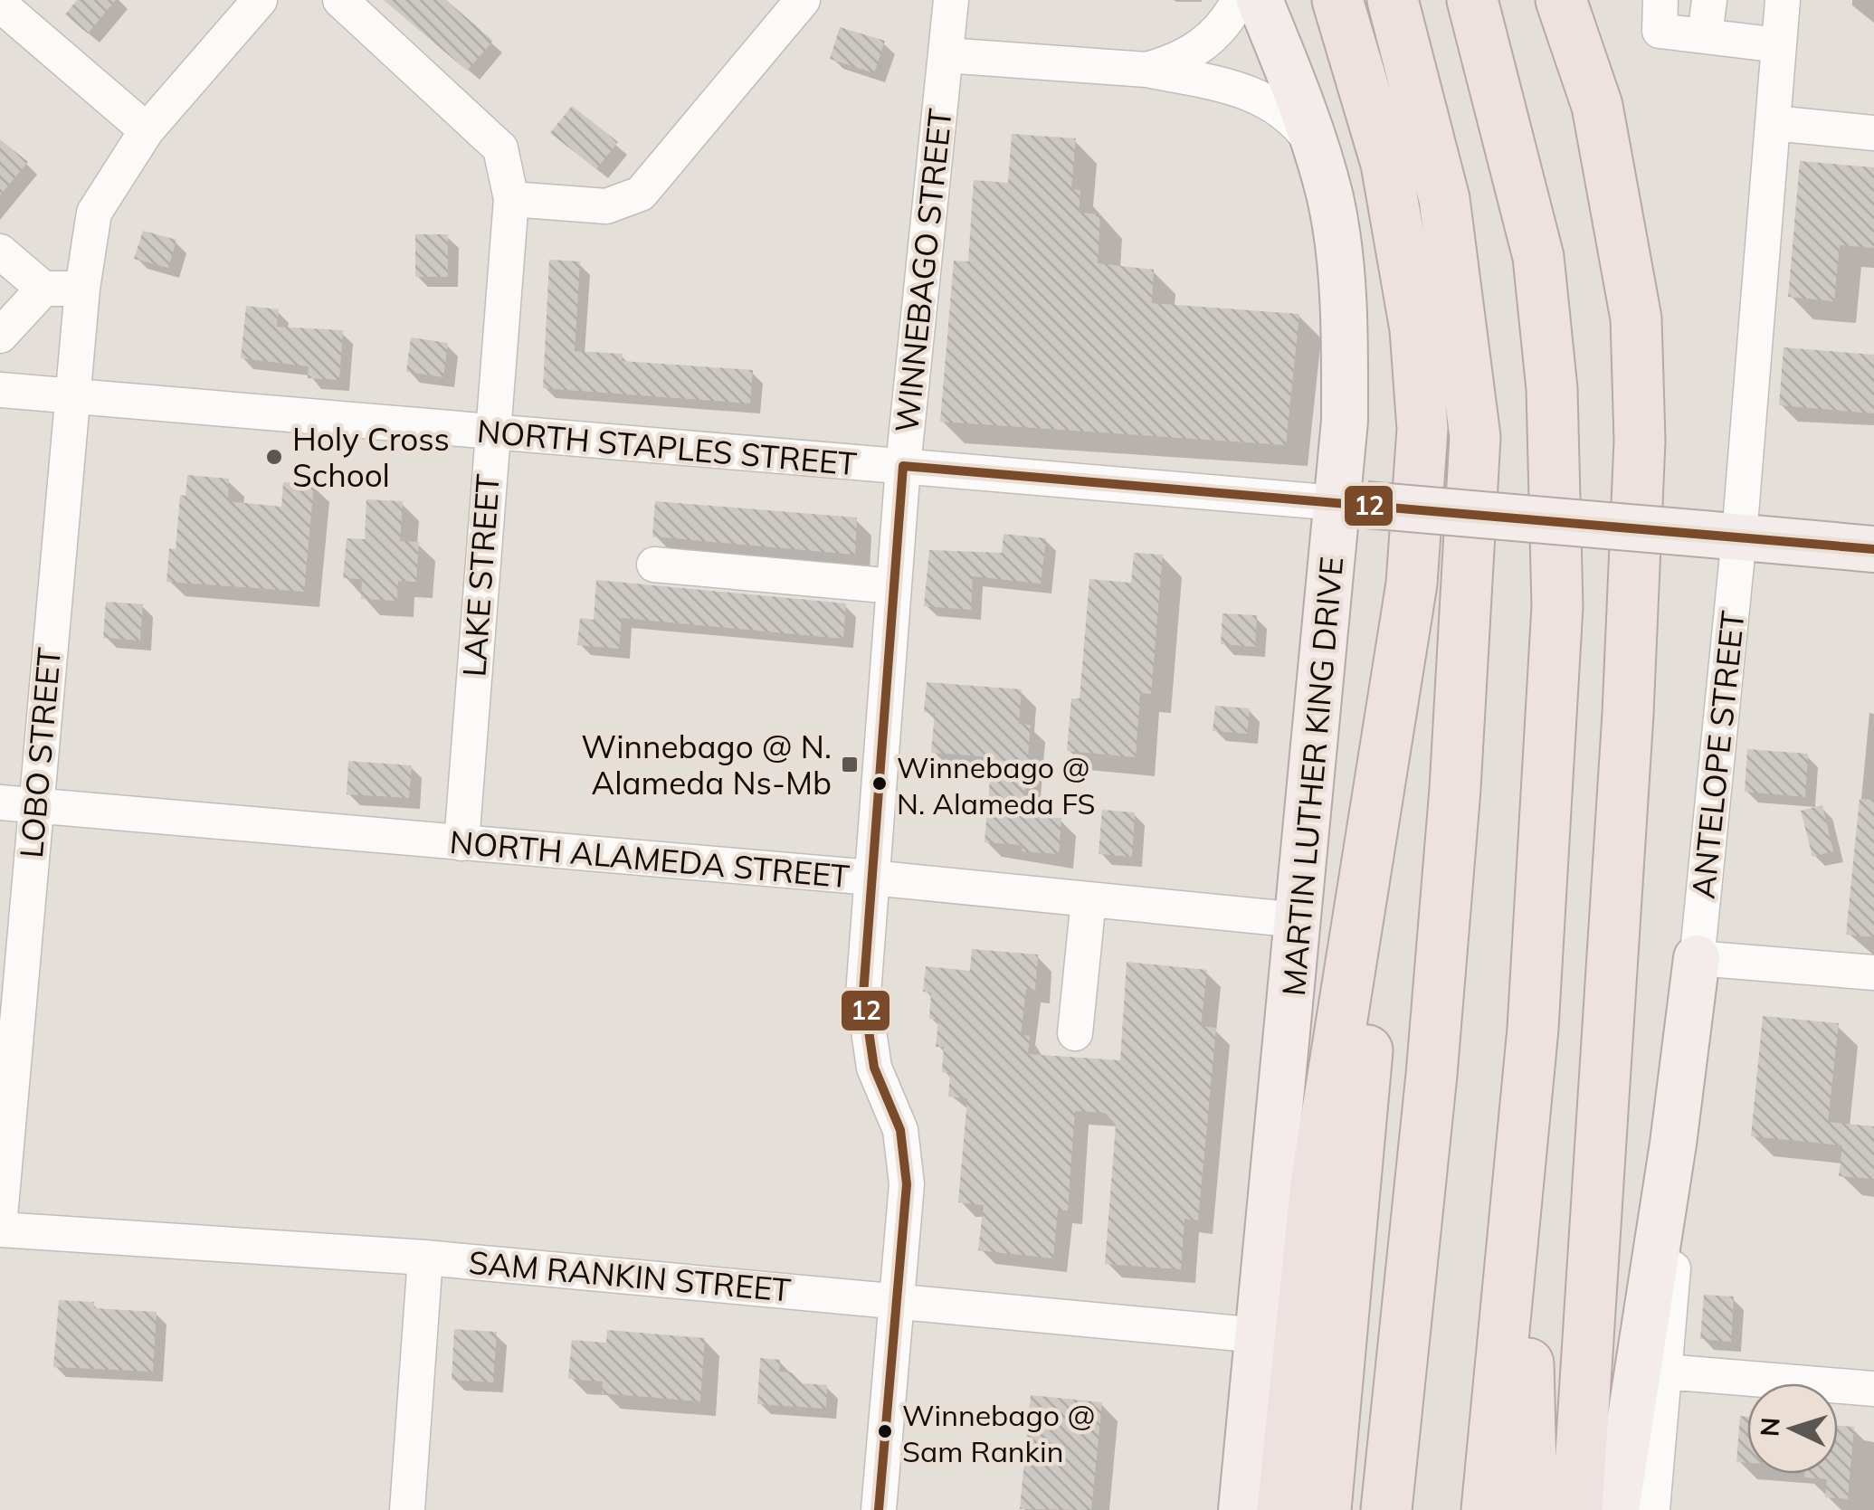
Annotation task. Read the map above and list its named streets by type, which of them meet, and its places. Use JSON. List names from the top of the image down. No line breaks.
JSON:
{"streets":{"main road":["NORTH STAPLES STREET","MARTIN LUTHER KING DRIVE"],"street":["WINNEBAGO STREET","LAKE STREET","LOBO STREET","ANTELOPE STREET","NORTH ALAMEDA STREET","SAM RANKIN STREET"]},"crossings":[["WINNEBAGO STREET","NORTH STAPLES STREET"],["WINNEBAGO STREET","NORTH ALAMEDA STREET"],["WINNEBAGO STREET","SAM RANKIN STREET"],["NORTH STAPLES STREET","LAKE STREET"],["NORTH STAPLES STREET","LOBO STREET"],["NORTH STAPLES STREET","ANTELOPE STREET"],["NORTH STAPLES STREET","MARTIN LUTHER KING DRIVE"],["LAKE STREET","NORTH ALAMEDA STREET"],["LOBO STREET","NORTH ALAMEDA STREET"],["MARTIN LUTHER KING DRIVE","NORTH ALAMEDA STREET"],["MARTIN LUTHER KING DRIVE","SAM RANKIN STREET"]],"places":{"other":["Holy Cross School","Winnebago @ N. Alameda FS","Winnebago @ Sam Rankin"],"transit":["Winnebago @ N. Alameda Ns-Mb"]},"lines":["transit line 12"],"north":"left"}
